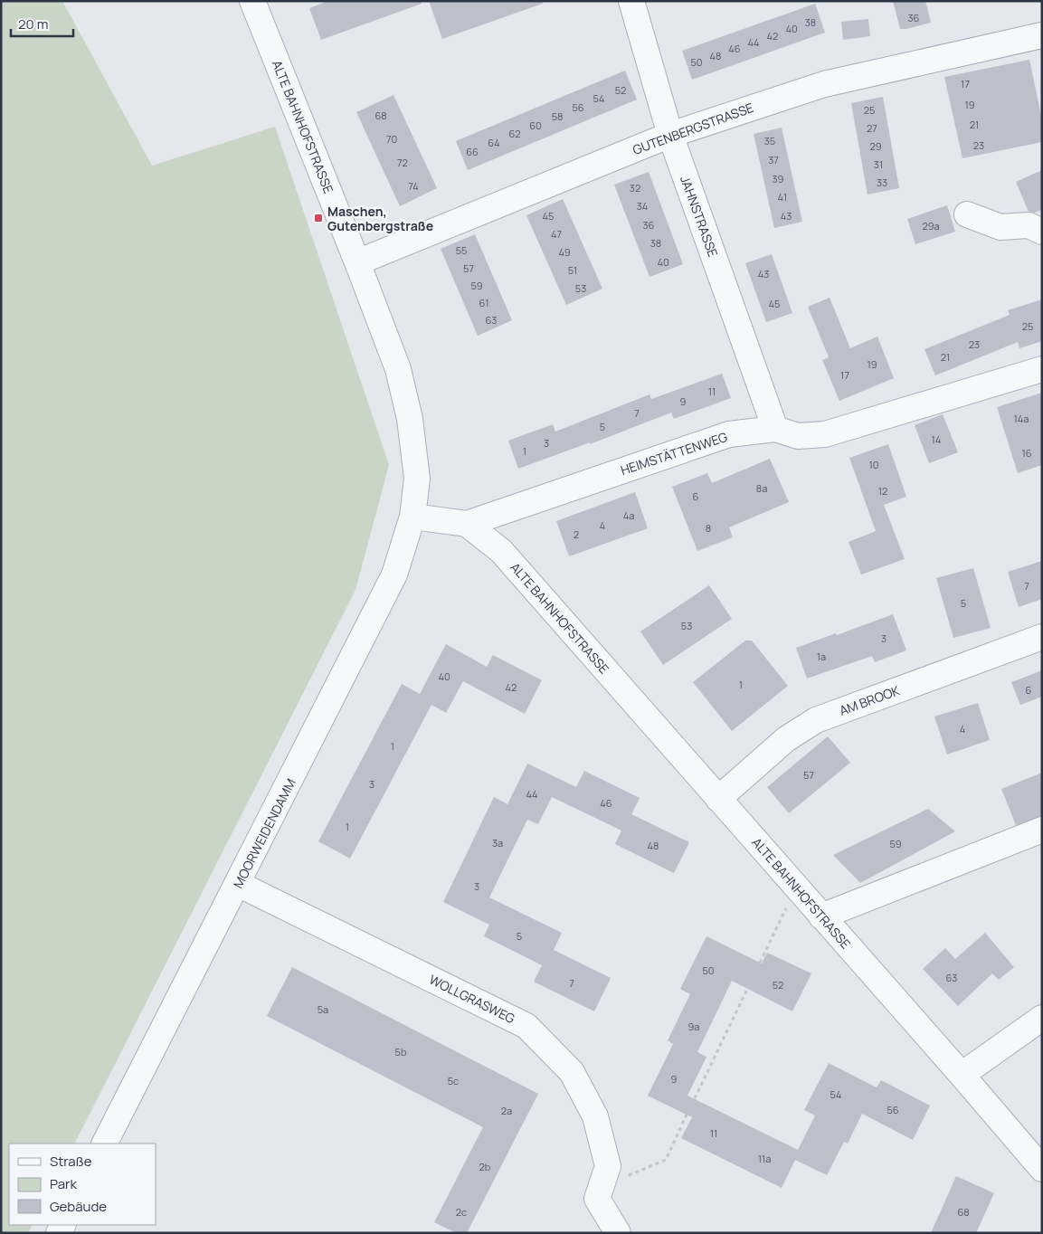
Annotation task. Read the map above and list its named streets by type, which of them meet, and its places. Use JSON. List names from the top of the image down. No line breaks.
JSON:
{"streets":{"street":["ALTE BAHNHOFSTRASSE","GUTENBERGSTRASSE","JAHNSTRASSE","HEIMSTÄTTENWEG","AM BROOK","MOORWEIDENDAMM","WOLLGRASWEG"]},"crossings":[["ALTE BAHNHOFSTRASSE","GUTENBERGSTRASSE"],["ALTE BAHNHOFSTRASSE","HEIMSTÄTTENWEG"],["ALTE BAHNHOFSTRASSE","AM BROOK"],["ALTE BAHNHOFSTRASSE","MOORWEIDENDAMM"],["GUTENBERGSTRASSE","JAHNSTRASSE"],["JAHNSTRASSE","HEIMSTÄTTENWEG"],["MOORWEIDENDAMM","WOLLGRASWEG"]],"places":{"transit":["Maschen, Gutenbergstraße"]},"house_numbers":["36","38","40","42","44","46","48","50","17","52","54","19","56","25","68","58","21","60","27","62","70","35","64","23","29","66","37","72","31","39","33","74","32","41","34","45","43","36","29a","47","38","55","49","40","57","51","43","59","53","61","45","63","25","23","21","19","17","11","9","7","14a","5","14","3","1","16","10","8a","12","6","4a","4","8","2","7","5","53","3","1a","40","1","42","6","4","1","57","3","44","46","1","3a","59","48","3","5","50","63","7","52","5a","9a","5b","9","5c","54","56","2a","11","11a","2b","2c","68"],"legend":["Straße","Park","Gebäude"],"scale_bar":"20 m"}
